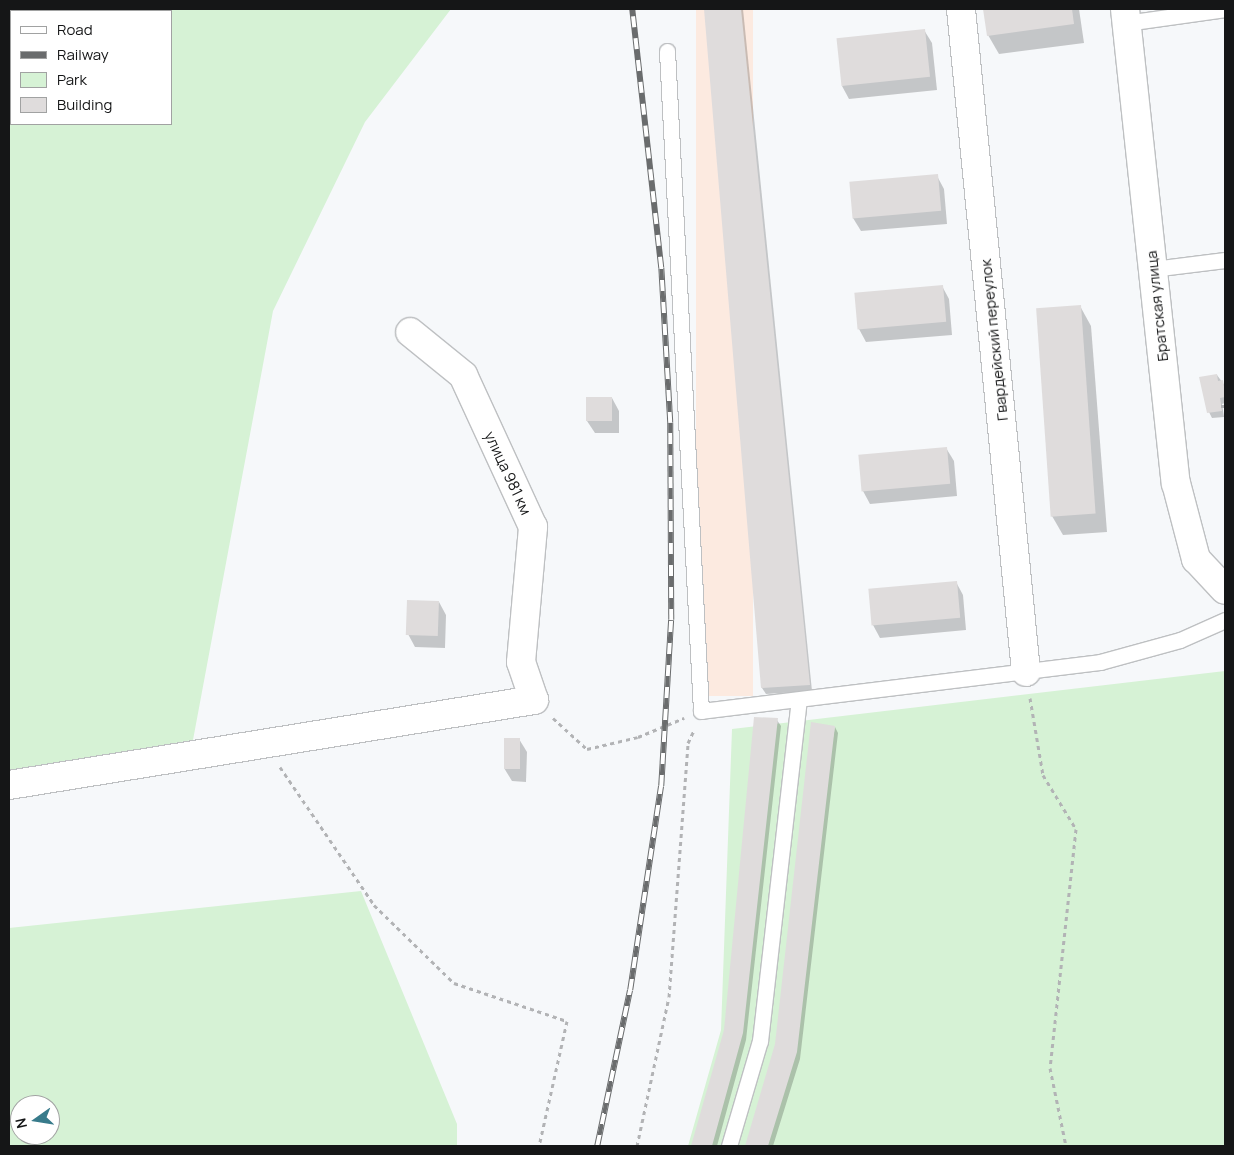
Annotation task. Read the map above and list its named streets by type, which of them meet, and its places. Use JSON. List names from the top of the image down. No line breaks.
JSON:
{"streets":{"street":["Братская улица","Гвардейский переулок","улица 981 км"]},"legend":["Road","Railway","Park","Building"],"north":"left"}
